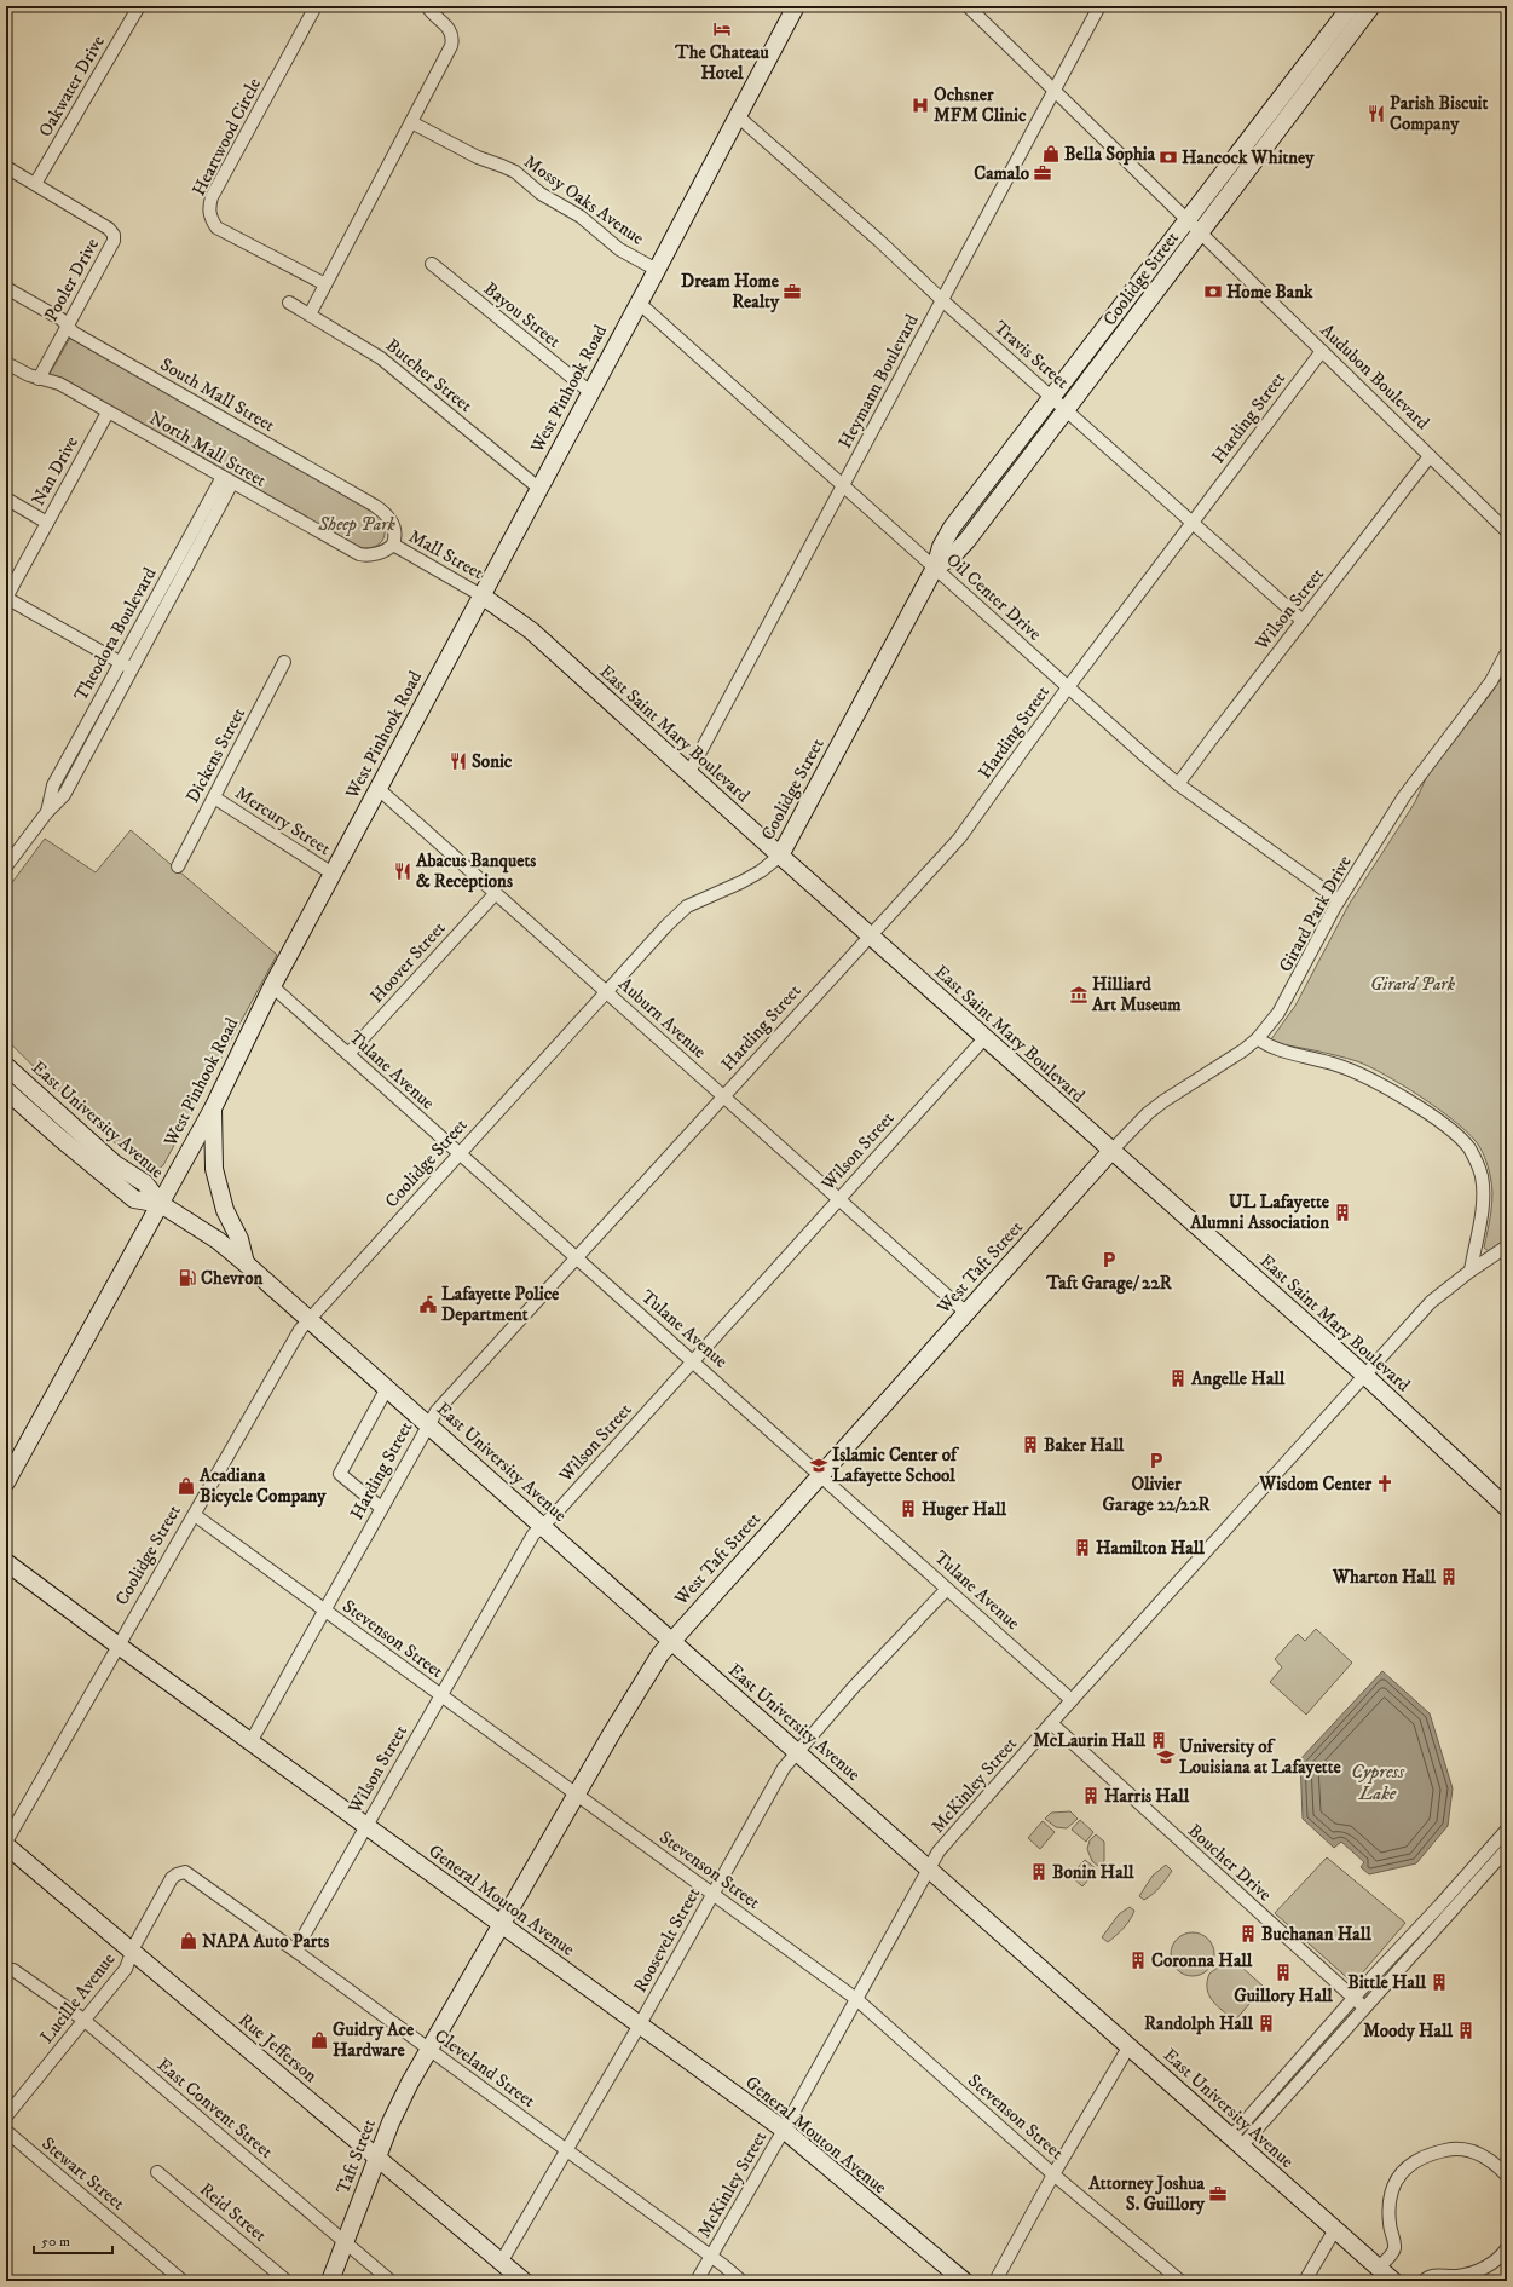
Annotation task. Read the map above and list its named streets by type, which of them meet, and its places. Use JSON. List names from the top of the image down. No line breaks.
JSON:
{"streets":{"street":["Oakwater Drive","Heartwood Circle","Mossy Oaks Avenue","Coolidge Street","Pooler Drive","Bayou Street","Travis Street","Butcher Street","Audubon Boulevard","Heymann Boulevard","West Pinhook Road","South Mall Street","Harding Street","North Mall Street","Nan Drive","Mall Street","Oil Center Drive","Wilson Street","Theodora Boulevard","East Saint Mary Boulevard","Dickens Street","Mercury Street","Girard Park Drive","Hoover Street","Auburn Avenue","Tulane Avenue","East University Avenue","West Taft Street","Stevenson Street","McKinley Street","Boucher Drive","General Mouton Avenue","Roosevelt Street","Lucille Avenue","Rue Jefferson","Cleveland Street","East Convent Street","Taft Street","Stewart Street","Reid Street"]},"crossings":[["Oakwater Drive","Pooler Drive"],["Mossy Oaks Avenue","West Pinhook Road"],["Coolidge Street","Travis Street"],["Coolidge Street","Audubon Boulevard"],["Coolidge Street","Oil Center Drive"],["Coolidge Street","East Saint Mary Boulevard"],["Coolidge Street","Auburn Avenue"],["Coolidge Street","Tulane Avenue"],["Coolidge Street","East University Avenue"],["Coolidge Street","Stevenson Street"],["Coolidge Street","General Mouton Avenue"],["Coolidge Street","Rue Jefferson"],["Pooler Drive","South Mall Street"],["Pooler Drive","North Mall Street"],["Bayou Street","West Pinhook Road"],["Travis Street","Heymann Boulevard"],["Travis Street","West Pinhook Road"],["Travis Street","Harding Street"],["Travis Street","Wilson Street"],["Butcher Street","West Pinhook Road"],["Audubon Boulevard","Heymann Boulevard"],["Audubon Boulevard","Harding Street"],["Audubon Boulevard","Wilson Street"],["Heymann Boulevard","Oil Center Drive"],["Heymann Boulevard","East Saint Mary Boulevard"],["West Pinhook Road","Mall Street"],["West Pinhook Road","Oil Center Drive"],["West Pinhook Road","East Saint Mary Boulevard"],["West Pinhook Road","Mercury Street"],["West Pinhook Road","Auburn Avenue"],["West Pinhook Road","Tulane Avenue"],["West Pinhook Road","East University Avenue"],["South Mall Street","North Mall Street"],["South Mall Street","Mall Street"],["Harding Street","Oil Center Drive"],["Harding Street","East Saint Mary Boulevard"],["Harding Street","Auburn Avenue"],["Harding Street","Tulane Avenue"],["Harding Street","East University Avenue"],["Harding Street","Stevenson Street"],["Harding Street","General Mouton Avenue"],["North Mall Street","Nan Drive"],["North Mall Street","Mall Street"],["North Mall Street","Theodora Boulevard"],["Mall Street","East Saint Mary Boulevard"],["Oil Center Drive","Wilson Street"],["Oil Center Drive","Girard Park Drive"],["Wilson Street","East Saint Mary Boulevard"],["Wilson Street","Auburn Avenue"],["Wilson Street","Tulane Avenue"],["Wilson Street","East University Avenue"],["Wilson Street","Stevenson Street"],["Wilson Street","General Mouton Avenue"],["Wilson Street","Cleveland Street"],["East Saint Mary Boulevard","Girard Park Drive"],["East Saint Mary Boulevard","West Taft Street"],["East Saint Mary Boulevard","McKinley Street"],["Dickens Street","Mercury Street"],["Girard Park Drive","West Taft Street"],["Hoover Street","Auburn Avenue"],["Hoover Street","Tulane Avenue"],["Auburn Avenue","West Taft Street"],["Tulane Avenue","West Taft Street"],["Tulane Avenue","McKinley Street"],["Tulane Avenue","Roosevelt Street"],["East University Avenue","West Taft Street"],["East University Avenue","McKinley Street"],["East University Avenue","Roosevelt Street"],["West Taft Street","Stevenson Street"],["West Taft Street","General Mouton Avenue"],["West Taft Street","Cleveland Street"],["West Taft Street","Taft Street"],["Stevenson Street","McKinley Street"],["Stevenson Street","Roosevelt Street"],["McKinley Street","Boucher Drive"],["McKinley Street","General Mouton Avenue"],["McKinley Street","Cleveland Street"],["General Mouton Avenue","Roosevelt Street"],["Roosevelt Street","Rue Jefferson"],["Roosevelt Street","Cleveland Street"],["Lucille Avenue","Rue Jefferson"],["Lucille Avenue","Cleveland Street"],["Lucille Avenue","East Convent Street"],["Rue Jefferson","Taft Street"],["Cleveland Street","Taft Street"],["East Convent Street","Taft Street"]],"water":["Cypress Lake"],"parks":["Sheep Park","Girard Park"],"places":{"hotel":["The Chateau Hotel"],"hospital":["Ochsner MFM Clinic"],"restaurant":["Parish Biscuit Company","Sonic","Abacus Banquets & Receptions"],"shop":["Bella Sophia","Acadiana Bicycle Company","NAPA Auto Parts","Guidry Ace Hardware"],"bank":["Hancock Whitney","Home Bank"],"office":["Camalo","Dream Home Realty","Attorney Joshua S. Guillory"],"museum":["Hilliard Art Museum"],"building":["UL Lafayette Alumni Association","Angelle Hall","Baker Hall","Huger Hall","Hamilton Hall","Wharton Hall","McLaurin Hall","Harris Hall","Bonin Hall","Buchanan Hall","Coronna Hall","Guillory Hall","Bittle Hall","Randolph Hall","Moody Hall"],"parking":["Taft Garage/ 22R","Olivier Garage 22/22R"],"fuel station":["Chevron"],"public building":["Lafayette Police Department"],"school or university":["Islamic Center of Lafayette School","University of Louisiana at Lafayette"],"church":["Wisdom Center"]},"scale_bar":"50 m"}
